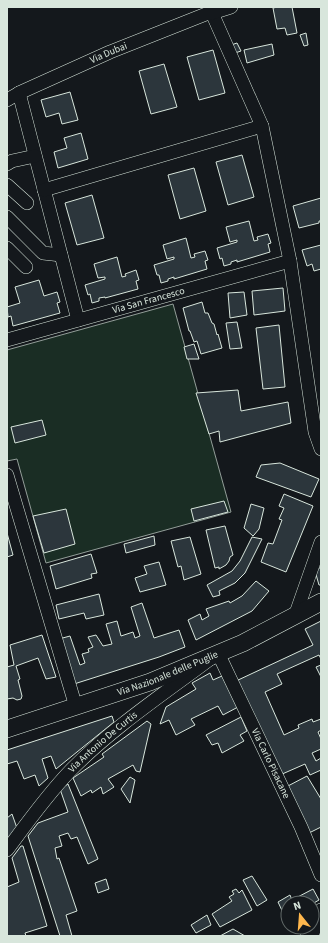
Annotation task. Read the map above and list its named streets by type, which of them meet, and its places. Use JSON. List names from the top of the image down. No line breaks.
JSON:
{"streets":{"main road":["Via Nazionale delle Puglie"],"street":["Via Dubai","Via San Francesco","Via Antonio De Curtis","Via Carlo Pisacane"]},"crossings":[["Via Nazionale delle Puglie","Via Antonio De Curtis"],["Via Nazionale delle Puglie","Via Carlo Pisacane"],["Via Antonio De Curtis","Via Carlo Pisacane"]],"north":"top"}
